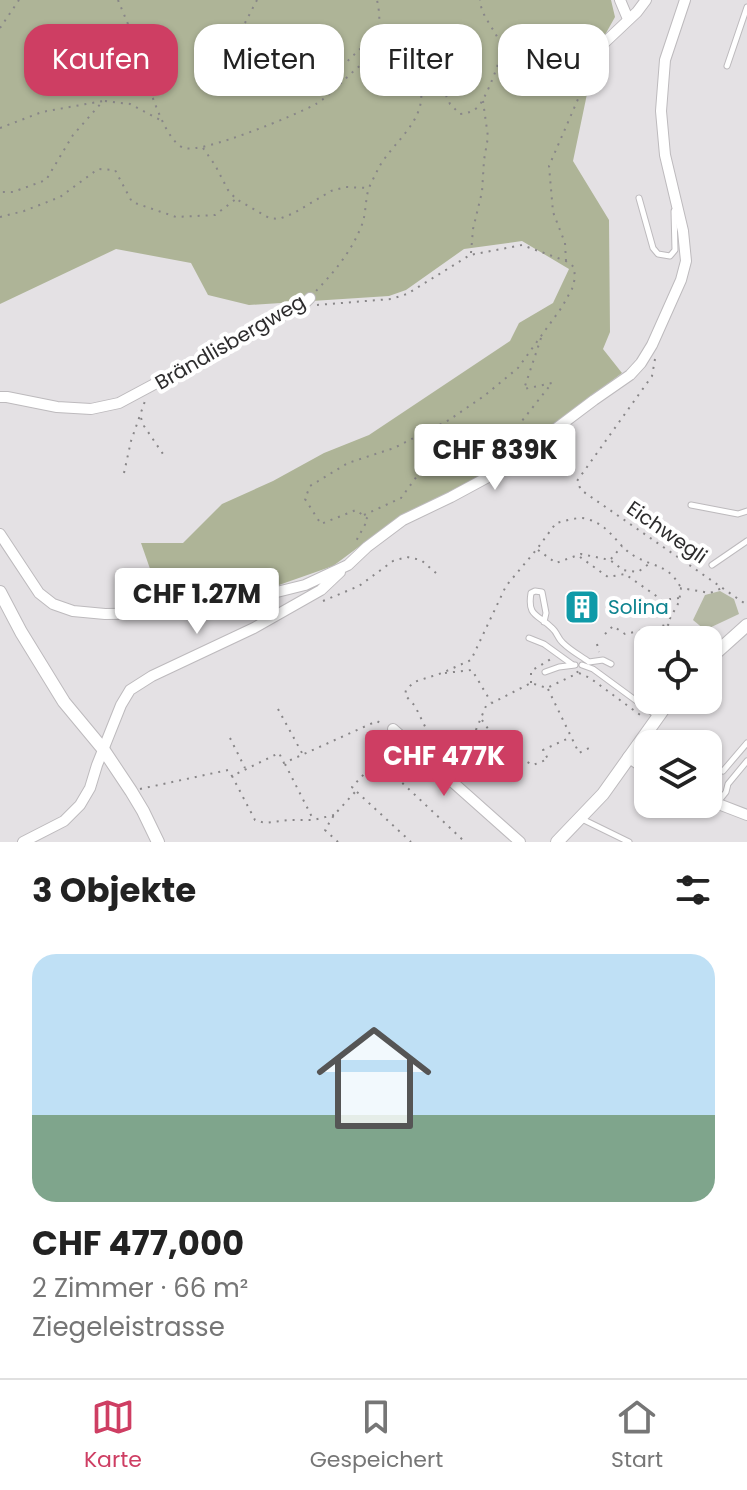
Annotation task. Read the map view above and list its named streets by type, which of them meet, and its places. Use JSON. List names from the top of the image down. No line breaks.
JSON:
{"streets":{"street":["Brändlisbergweg"],"path":["Eichwegli"]},"places":{"building":["Solina"]},"page":{"chip":["Kaufen","Mieten","Filter","Neu"],"price":["CHF 839K","CHF 1.27M","CHF 477K"],"heading":"3 Objekte","list":[{"name":"CHF 477,000","note":"2 Zimmer · 66 m² · Ziegeleistrasse"}],"tabs":["Karte","Gespeichert","Start"]}}
